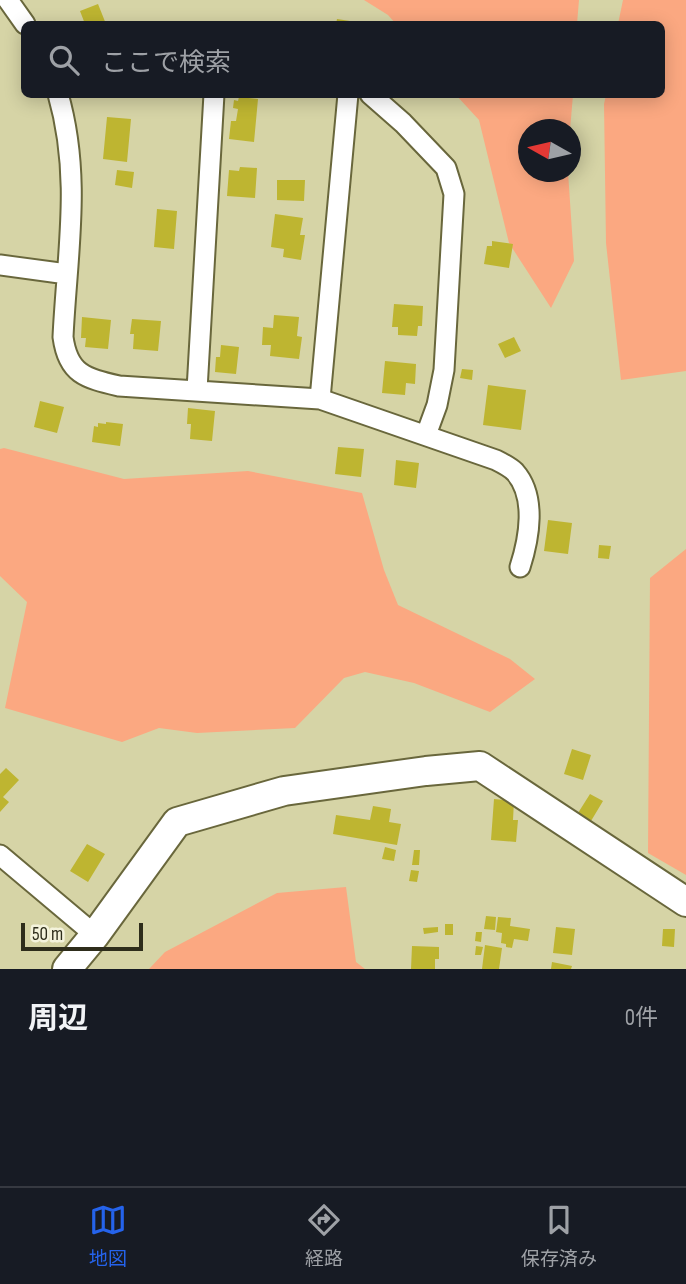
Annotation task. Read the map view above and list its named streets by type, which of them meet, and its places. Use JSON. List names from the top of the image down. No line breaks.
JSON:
{"scale_bar":"50 m","north":"left","page":{"search":"ここで検索","scale":"50 m","heading":["周辺","0件"],"nav":["地図","経路","保存済み"]}}
